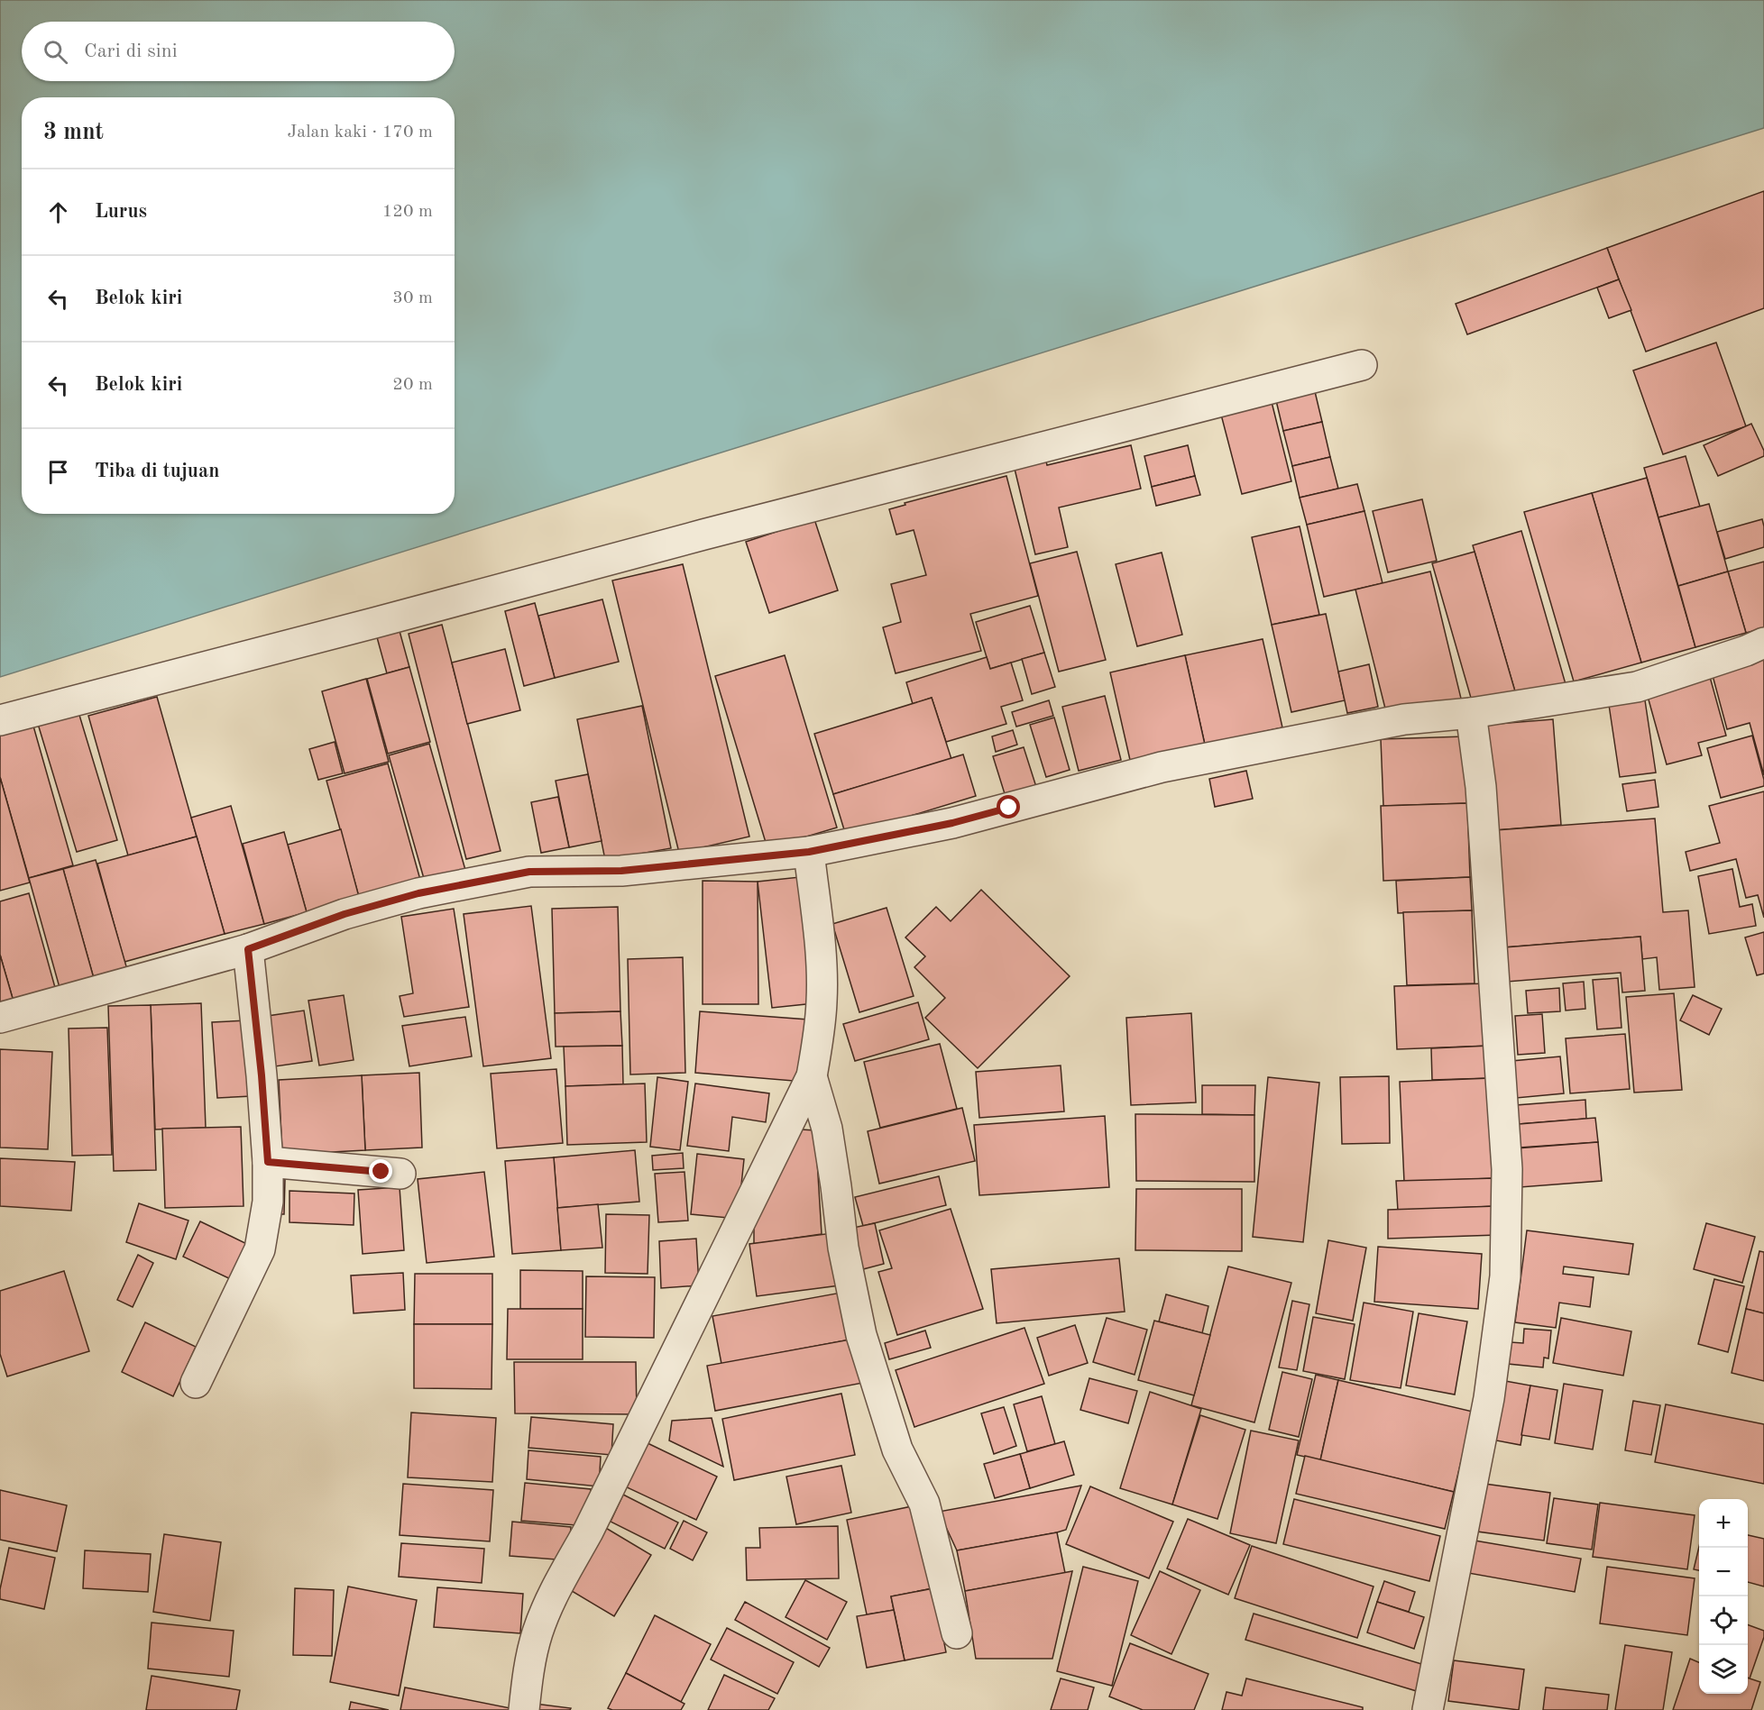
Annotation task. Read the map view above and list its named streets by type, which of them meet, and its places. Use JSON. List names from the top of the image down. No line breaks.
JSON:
{"page":{"search":"Cari di sini","heading":["3 mnt","Jalan kaki · 170 m"],"list":[["Lurus","120 m"],["Belok kiri","30 m"],["Belok kiri","20 m"],"Tiba di tujuan"],"map_buttons":["+","−"]}}
